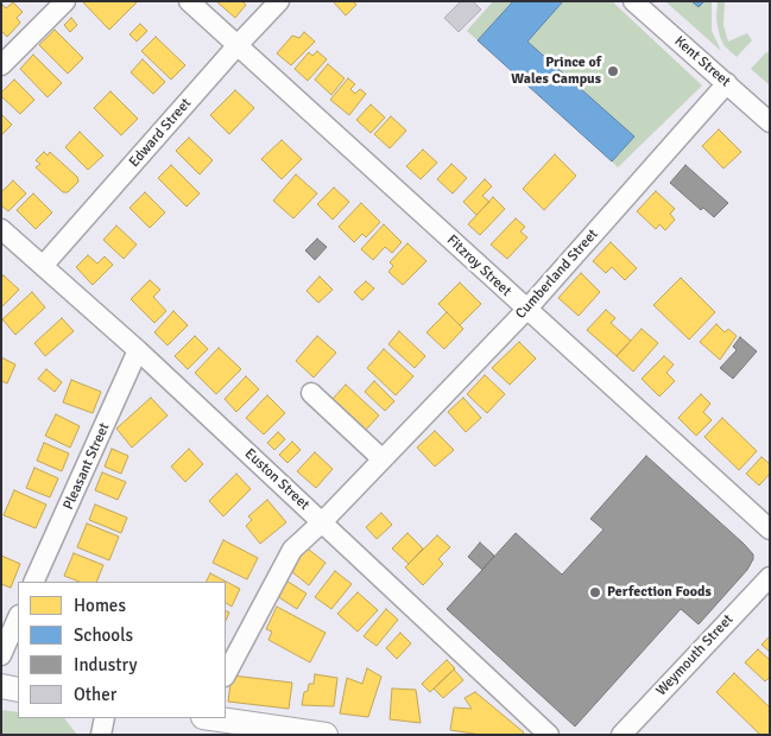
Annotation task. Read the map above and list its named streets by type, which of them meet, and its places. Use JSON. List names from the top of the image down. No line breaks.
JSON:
{"streets":{"street":["Kent Street","Edward Street","Fitzroy Street","Cumberland Street","Pleasant Street","Euston Street","Weymouth Street"]},"crossings":[["Kent Street","Cumberland Street"],["Edward Street","Fitzroy Street"],["Edward Street","Euston Street"],["Fitzroy Street","Cumberland Street"],["Cumberland Street","Euston Street"],["Pleasant Street","Euston Street"]],"places":["Prince of Wales Campus","Perfection Foods"],"legend":["Homes","Schools","Industry","Other"]}
